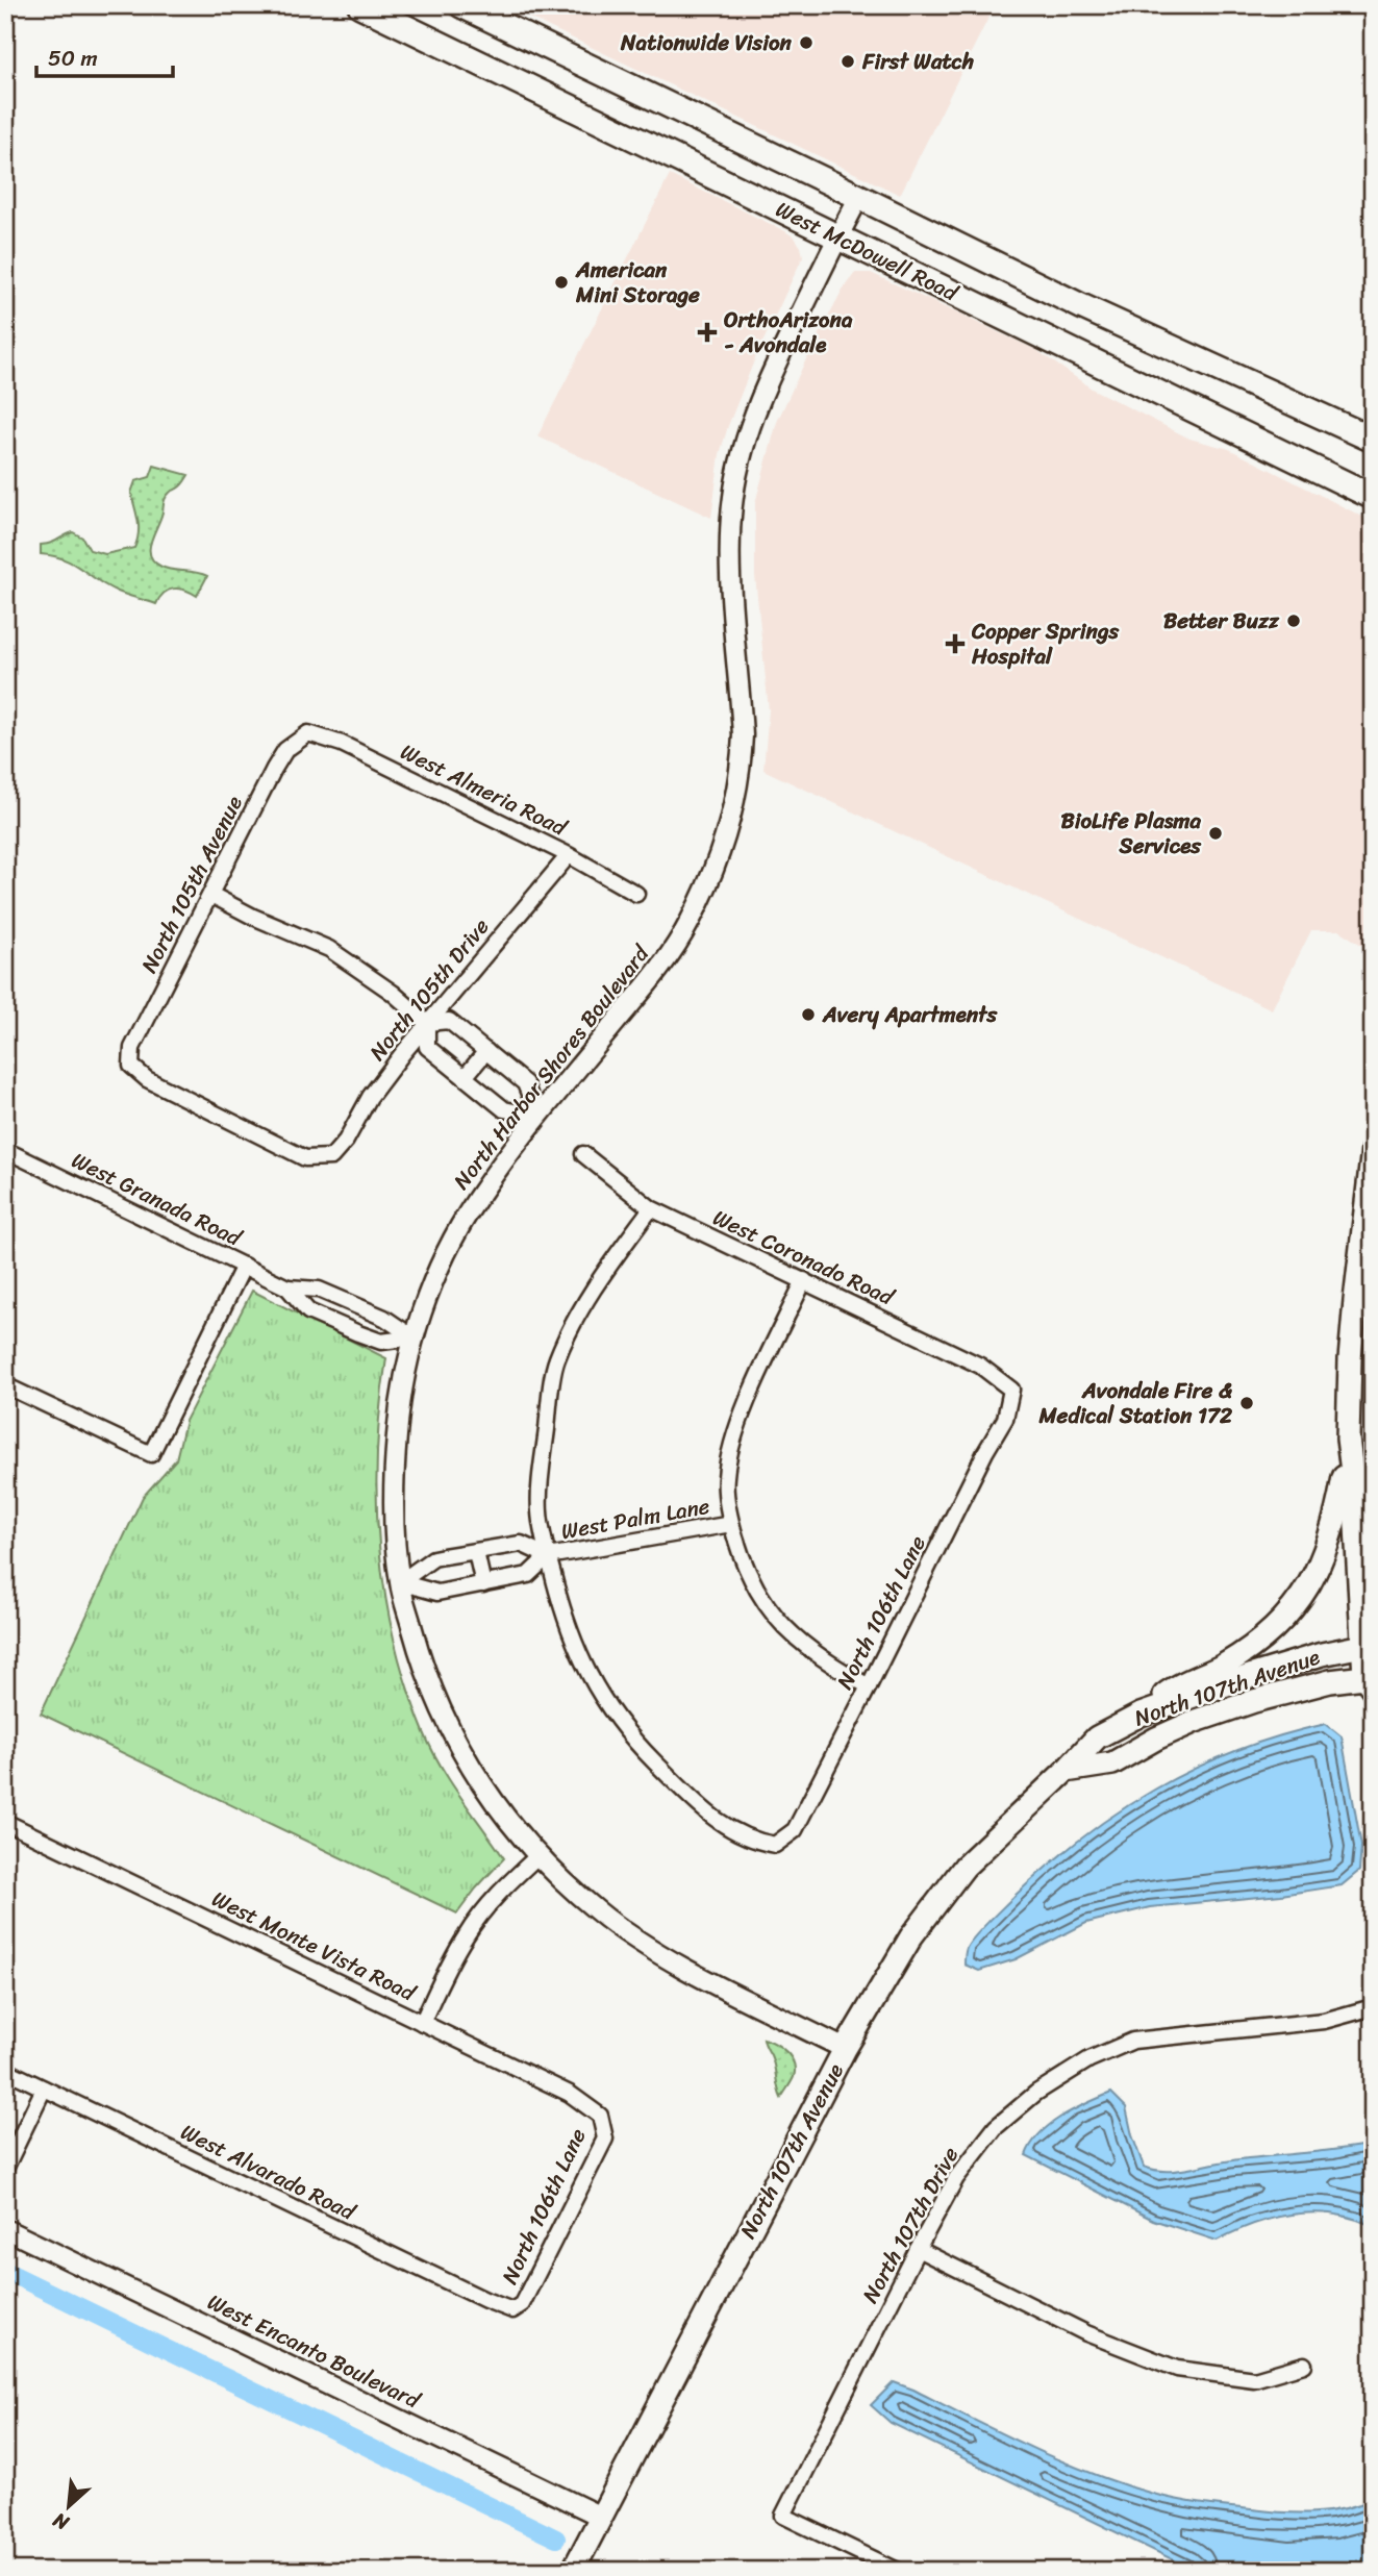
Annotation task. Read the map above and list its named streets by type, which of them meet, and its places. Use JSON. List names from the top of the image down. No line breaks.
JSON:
{"streets":{"main road":["West McDowell Road","North 107th Avenue"],"street":["West Almeria Road","North 105th Avenue","North 105th Drive","North Harbor Shores Boulevard","West Granada Road","West Coronado Road","West Palm Lane","North 106th Lane","West Monte Vista Road","West Alvarado Road","North 107th Drive","West Encanto Boulevard"]},"crossings":[["West McDowell Road","North Harbor Shores Boulevard"],["West Almeria Road","North 105th Avenue"],["West Almeria Road","North 105th Drive"],["North 105th Avenue","North 105th Drive"],["North Harbor Shores Boulevard","West Granada Road"],["North Harbor Shores Boulevard","West Palm Lane"],["North Harbor Shores Boulevard","North 107th Avenue"],["West Coronado Road","North 106th Lane"],["West Palm Lane","North 106th Lane"],["North 106th Lane","West Monte Vista Road"],["North 106th Lane","West Alvarado Road"],["North 107th Avenue","West Encanto Boulevard"]],"places":{"other":["Nationwide Vision","First Watch","American Mini Storage","Better Buzz","BioLife Plasma Services","Avery Apartments","Avondale Fire & Medical Station 172"],"health":["OrthoArizona - Avondale","Copper Springs Hospital"]},"scale_bar":"50 m","north":"bottom left"}
